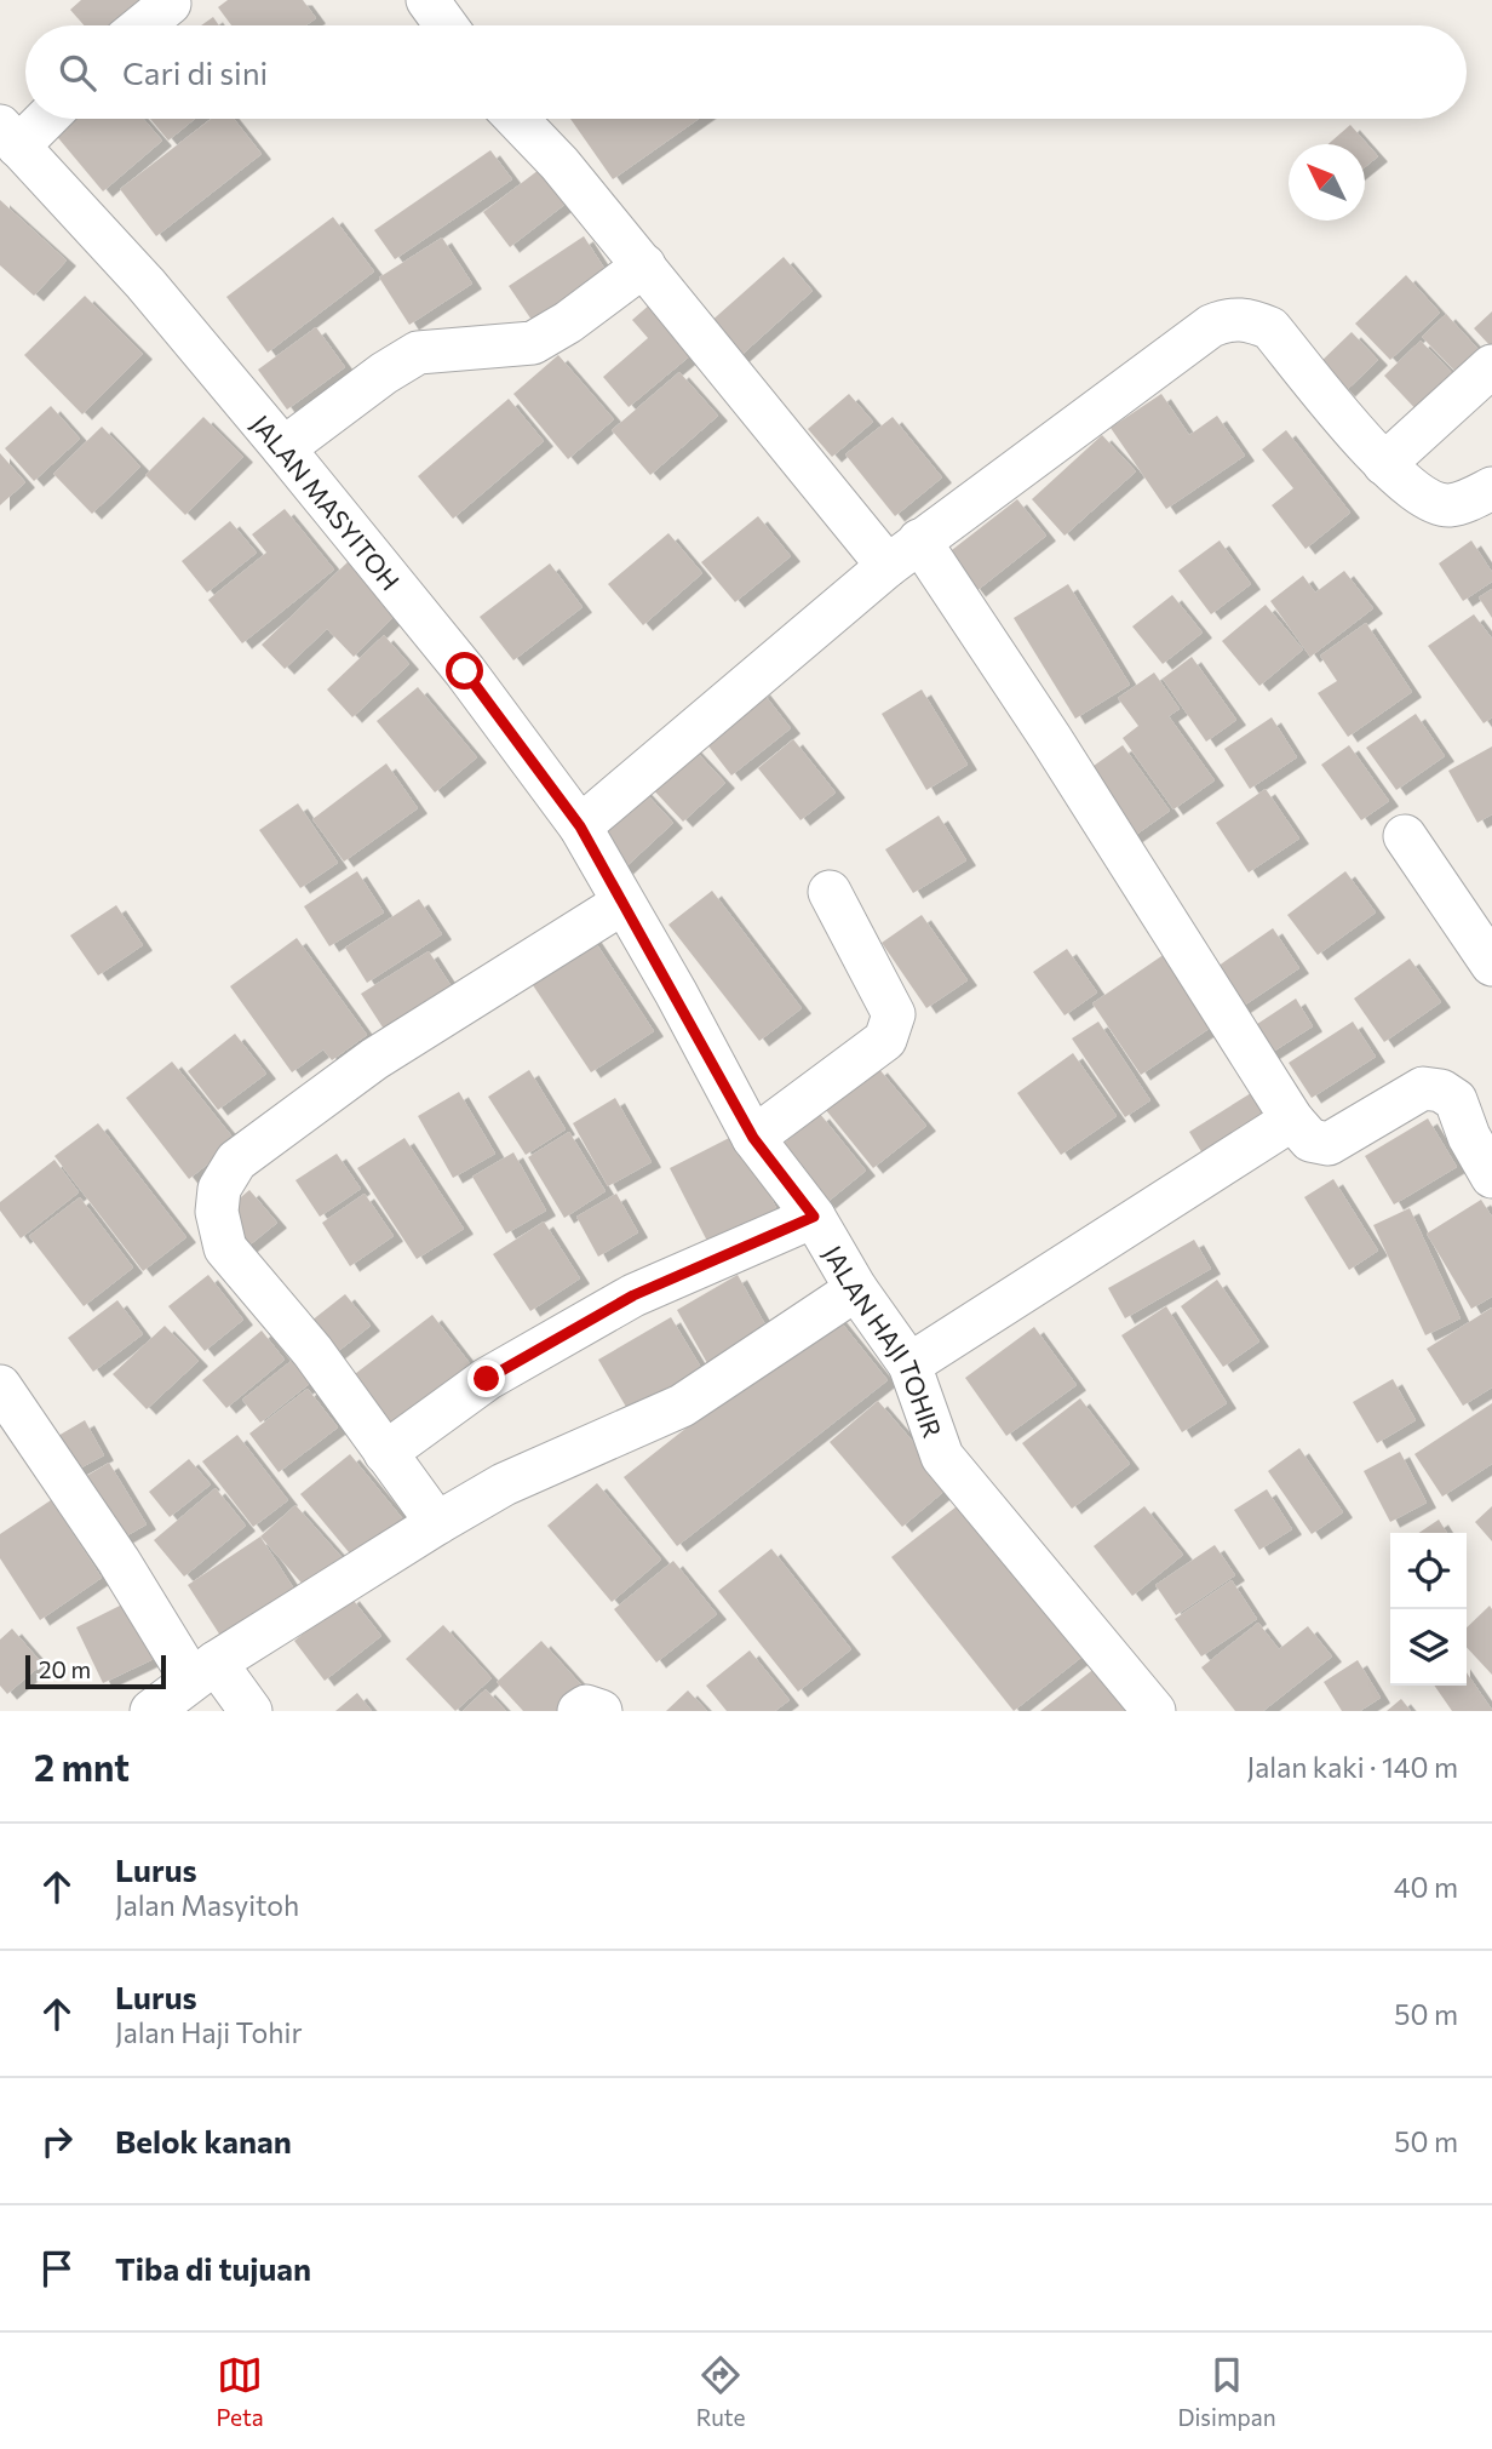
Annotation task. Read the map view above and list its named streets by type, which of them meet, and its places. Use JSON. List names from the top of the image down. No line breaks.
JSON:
{"streets":{"street":["JALAN MASYITOH","JALAN HAJI TOHIR"]},"crossings":[["JALAN MASYITOH","JALAN HAJI TOHIR"]],"scale_bar":"20 m","north":"top left","page":{"search":"Cari di sini","scale":"20 m","heading":["2 mnt","Jalan kaki · 140 m"],"list":[["Lurus","Jalan Masyitoh","40 m"],["Lurus","Jalan Haji Tohir","50 m"],["Belok kanan","50 m"],"Tiba di tujuan"],"nav":["Peta","Rute","Disimpan"]}}
